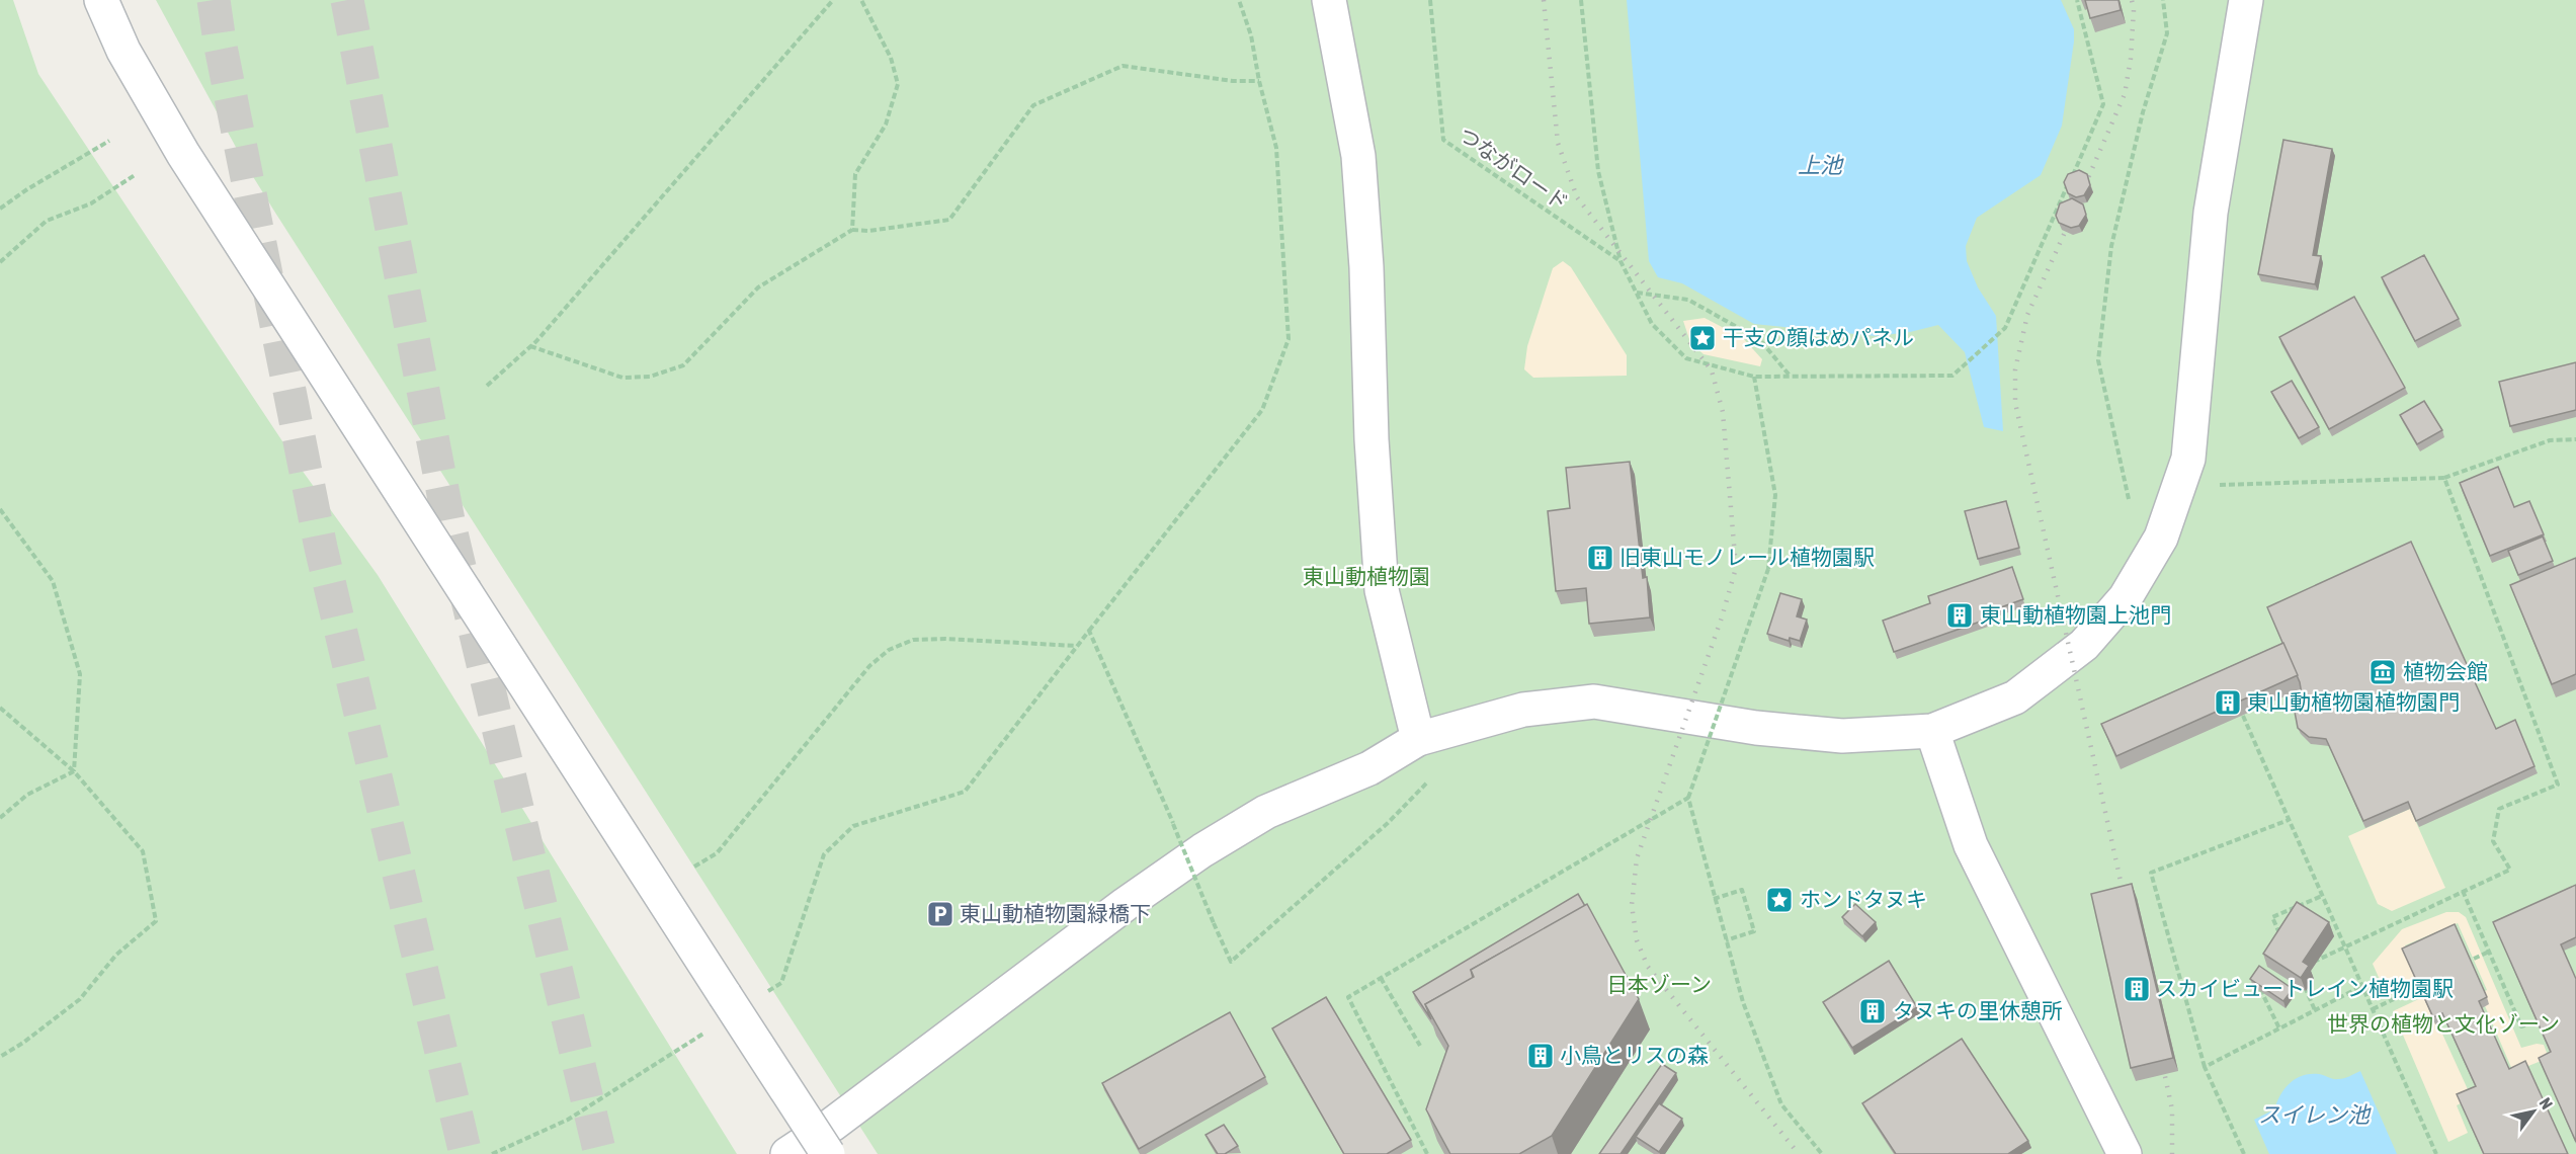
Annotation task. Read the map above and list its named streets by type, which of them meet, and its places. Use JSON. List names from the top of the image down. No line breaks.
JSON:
{"streets":{"path":["つながロード"]},"water":["上池","スイレン池"],"parks":["東山動植物園","日本ゾーン","世界の植物と文化ゾーン"],"places":{"place":["干支の顔はめパネル","ホンドタヌキ"],"building":["旧東山モノレール植物園駅","東山動植物園上池門","東山動植物園植物園門","スカイビュートレイン植物園駅","タヌキの里休憩所","小鳥とリスの森"],"museum":["植物会館"],"parking":["東山動植物園緑橋下"]},"north":"top right"}
